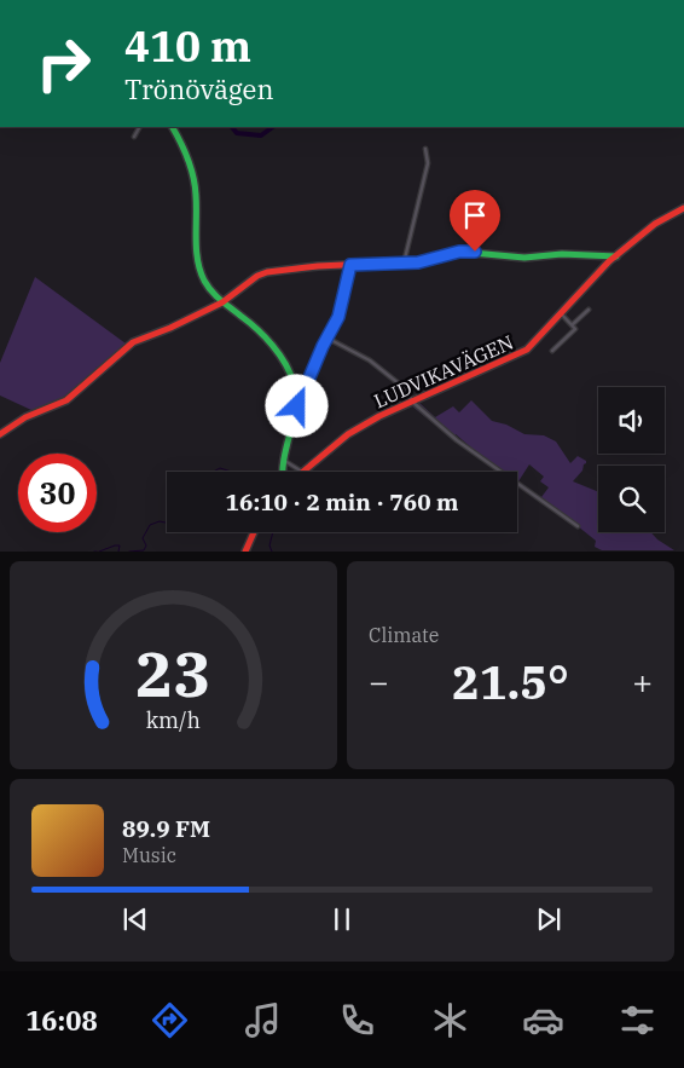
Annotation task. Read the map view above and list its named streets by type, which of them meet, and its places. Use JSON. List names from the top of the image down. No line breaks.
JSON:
{"streets":{"street":["LUDVIKAVÄGEN"]},"page":{"turn":["410 m","Trönövägen"],"limit":"30","trip":"16:10 · 2 min · 760 m","tile":"Climate","heat":["−","21.5°","+"],"song":["89.9 FM","Music"],"tabs":"16:08","gauge":["23","km/h"]}}
